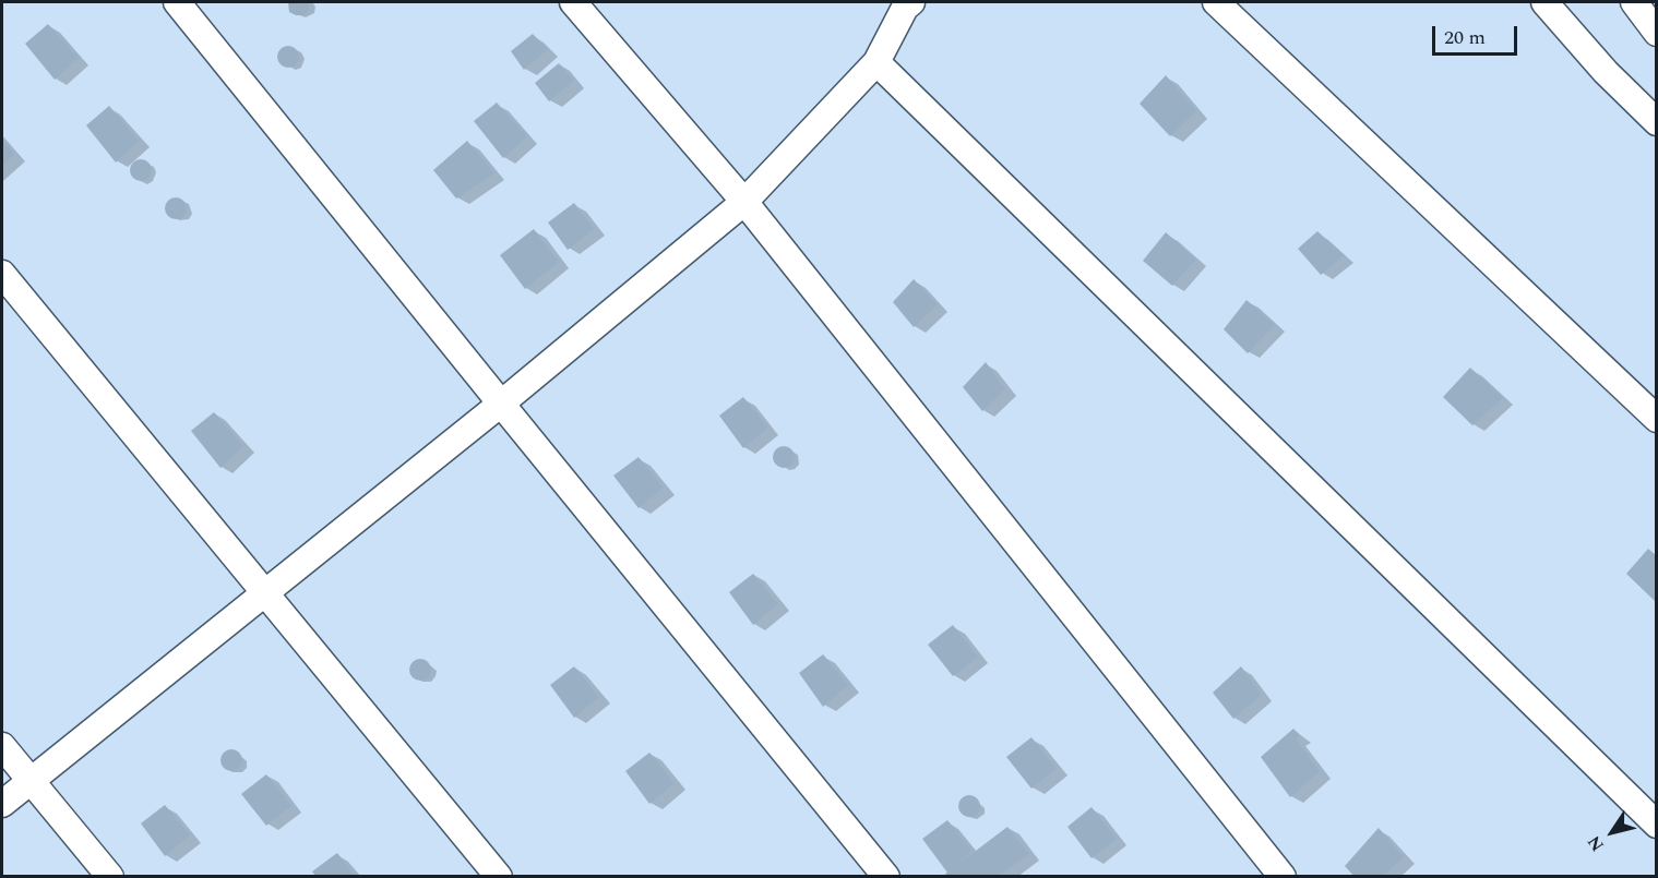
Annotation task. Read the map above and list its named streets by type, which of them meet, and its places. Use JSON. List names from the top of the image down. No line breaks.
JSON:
{"scale_bar":"20 m","north":"bottom left"}
